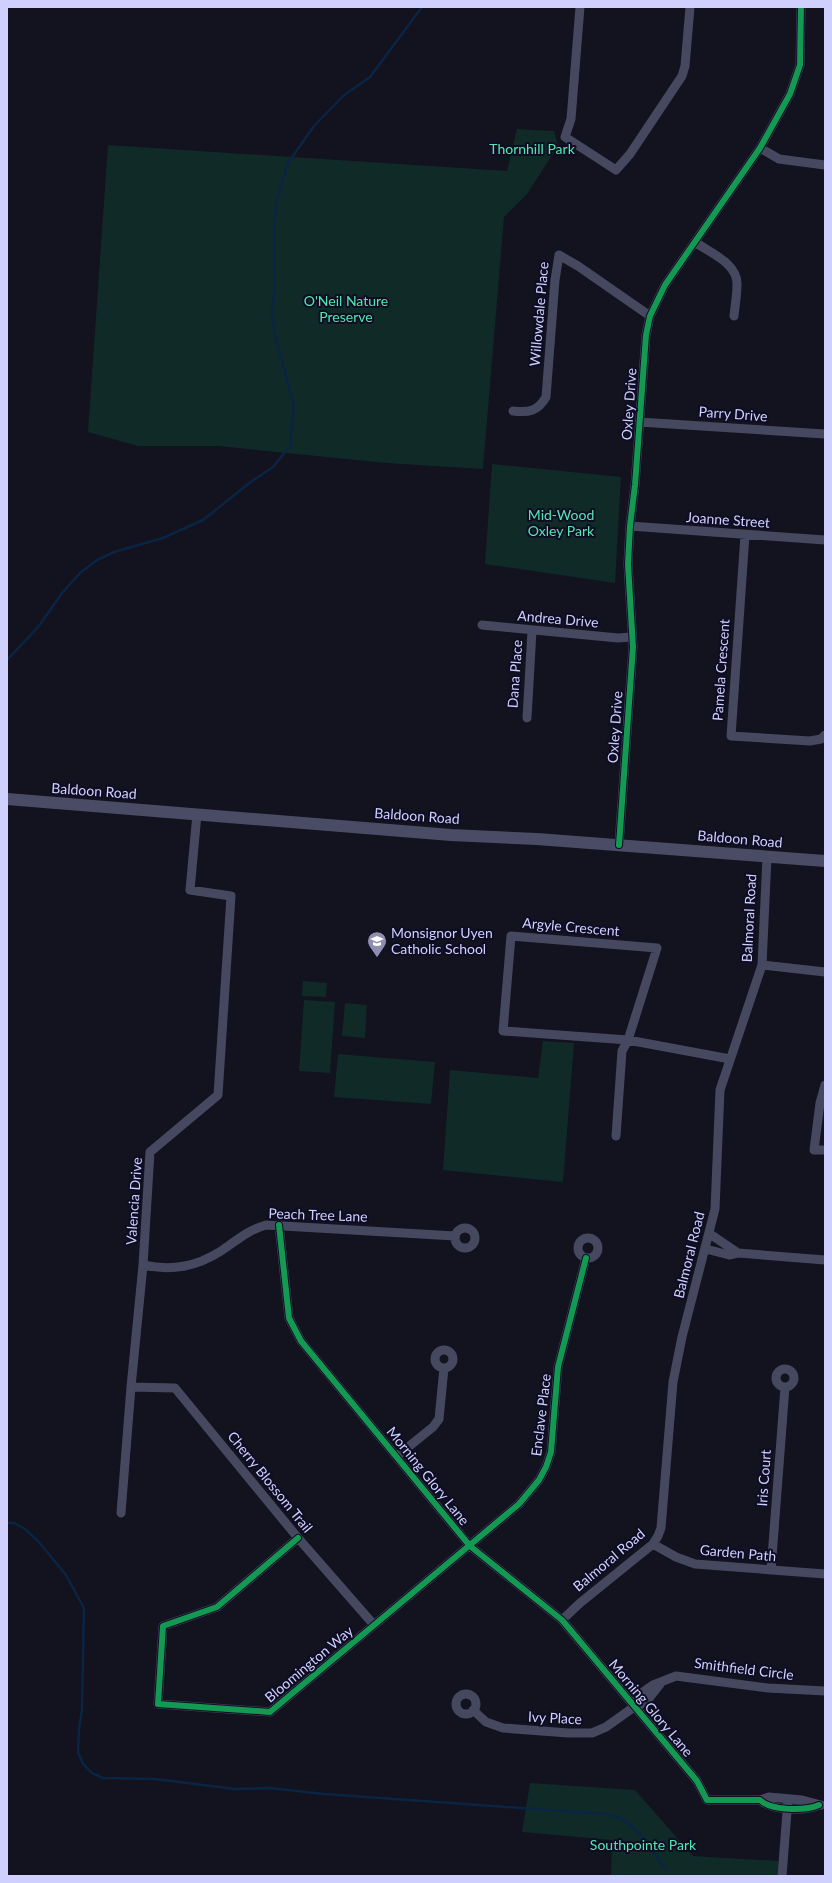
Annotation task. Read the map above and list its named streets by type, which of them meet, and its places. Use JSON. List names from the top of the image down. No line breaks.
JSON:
{"streets":{"street":["Willowdale Place","Oxley Drive","Parry Drive","Joanne Street","Andrea Drive","Pamela Crescent","Dana Place","Baldoon Road","Balmoral Road","Argyle Crescent","Valencia Drive","Peach Tree Lane","Enclave Place","Morning Glory Lane","Iris Court","Cherry Blossom Trail","Garden Path","Bloomington Way","Smithfield Circle","Ivy Place"]},"crossings":[["Willowdale Place","Oxley Drive"],["Oxley Drive","Parry Drive"],["Oxley Drive","Joanne Street"],["Oxley Drive","Andrea Drive"],["Oxley Drive","Baldoon Road"],["Joanne Street","Pamela Crescent"],["Andrea Drive","Dana Place"],["Baldoon Road","Balmoral Road"],["Baldoon Road","Valencia Drive"],["Balmoral Road","Argyle Crescent"],["Balmoral Road","Morning Glory Lane"],["Balmoral Road","Garden Path"],["Valencia Drive","Peach Tree Lane"],["Valencia Drive","Cherry Blossom Trail"],["Peach Tree Lane","Morning Glory Lane"],["Enclave Place","Morning Glory Lane"],["Enclave Place","Bloomington Way"],["Morning Glory Lane","Bloomington Way"],["Morning Glory Lane","Smithfield Circle"],["Morning Glory Lane","Ivy Place"],["Iris Court","Garden Path"],["Cherry Blossom Trail","Bloomington Way"],["Smithfield Circle","Ivy Place"]],"parks":["Thornhill Park","O'Neil Nature Preserve","Mid-Wood Oxley Park","Southpointe Park"],"places":{"school or university":["Monsignor Uyen Catholic School"]}}
